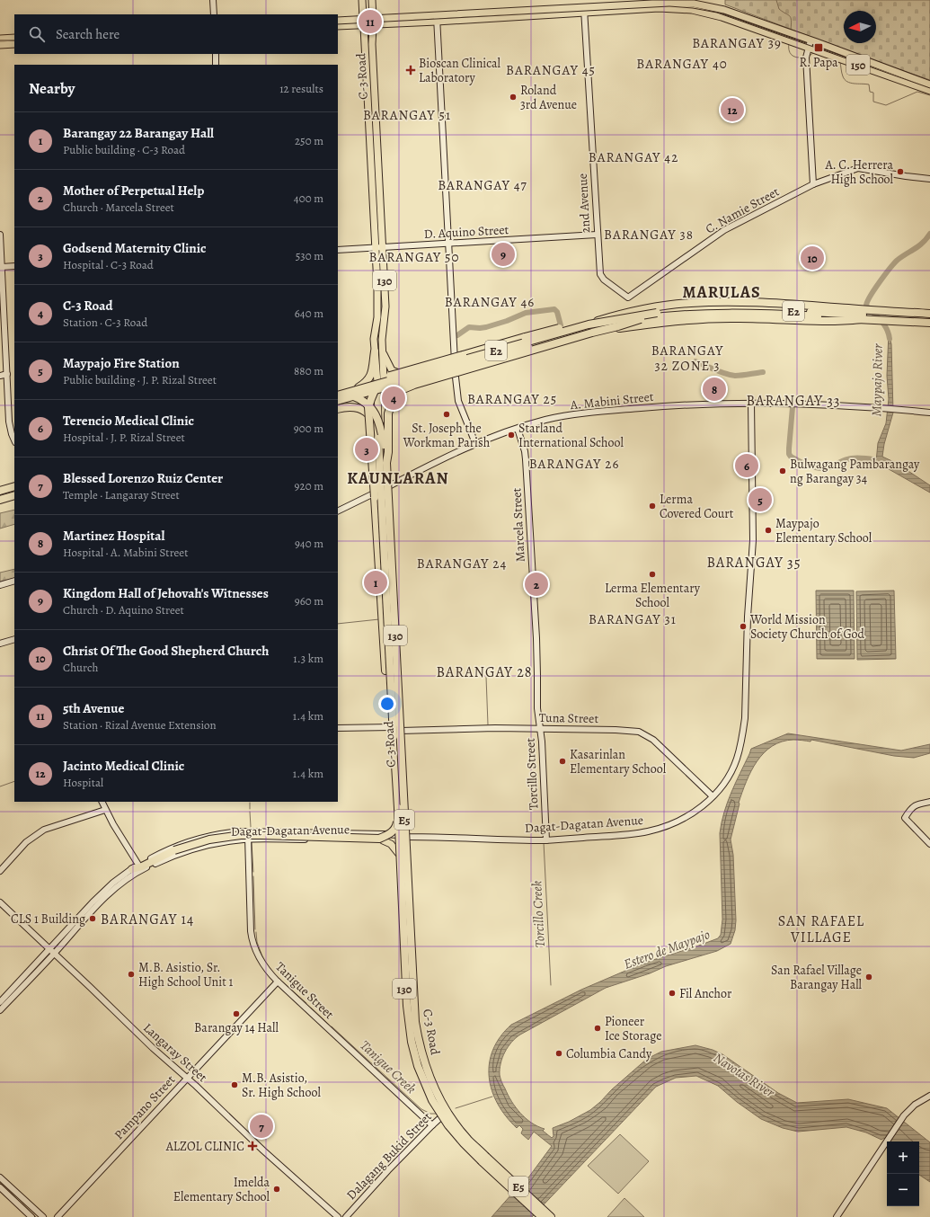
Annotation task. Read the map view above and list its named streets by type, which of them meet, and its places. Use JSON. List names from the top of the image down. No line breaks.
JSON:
{"streets":{"highway":["E2","E5"],"main road":["150","C-3 Road","130"],"street":["2nd Avenue","C. Namie Street","D. Aquino Street","A. Mabini Street","Marcela Street","Tuna Street","Torcillo Street","Dagat-Dagatan Avenue","Tanigue Street","Langaray Street","Pampano Street","Dalagang Bukid Street"]},"crossings":[["150","2nd Avenue"],["C-3 Road","D. Aquino Street"],["C-3 Road","A. Mabini Street"],["C-3 Road","Tuna Street"],["C-3 Road","E5"],["C-3 Road","Dagat-Dagatan Avenue"],["C-3 Road","Dalagang Bukid Street"],["2nd Avenue","C. Namie Street"],["2nd Avenue","D. Aquino Street"],["A. Mabini Street","Marcela Street"],["A. Mabini Street","Dagat-Dagatan Avenue"],["Marcela Street","Tuna Street"],["Marcela Street","Torcillo Street"],["Tuna Street","Torcillo Street"],["Tuna Street","Dagat-Dagatan Avenue"],["Torcillo Street","Dagat-Dagatan Avenue"],["Dagat-Dagatan Avenue","Tanigue Street"],["Dagat-Dagatan Avenue","Langaray Street"],["Tanigue Street","Pampano Street"],["Tanigue Street","Dalagang Bukid Street"],["Langaray Street","Pampano Street"]],"districts":["BARANGAY 39","BARANGAY 40","BARANGAY 45","BARANGAY 51","BARANGAY 42","BARANGAY 47","BARANGAY 38","BARANGAY 50","MARULAS","BARANGAY 46","BARANGAY 32 ZONE 3","BARANGAY 25","BARANGAY 33","BARANGAY 26","KAUNLARAN","BARANGAY 35","BARANGAY 24","BARANGAY 31","BARANGAY 28","BARANGAY 14","SAN RAFAEL VILLAGE"],"water":["Maypajo River","Torcillo Creek","Estero de Maypajo","Tanigue Creek","Navotas River"],"places":{"transit":["R. Papa"],"health":["Bioscan Clinical Laboratory","ALZOL CLINIC"],"other":["Roland 3rd Avenue","A. C. Herrera High School","St. Joseph the Workman Parish","Starland International School","Bulwagang Pambarangay ng Barangay 34","Lerma Covered Court","Maypajo Elementary School","Lerma Elementary School","World Mission Society Church of God","Kasarinlan Elementary School","CLS 1 Building","M.B. Asistio, Sr. High School Unit 1","San Rafael Village Barangay Hall","Fil Anchor","Barangay 14 Hall","Pioneer Ice Storage","Columbia Candy","M.B. Asistio, Sr. High School","Imelda Elementary School"]},"north":"left","page":{"pins":["11","12","9","10","8","4","3","6","5","1","2","7"],"search":"Search here","heading":["Nearby","12 results"],"list":[{"mark":"1","name":"Barangay 22 Barangay Hall","note":"Public building · C-3 Road","value":"250 m"},{"mark":"2","name":"Mother of Perpetual Help","note":"Church · Marcela Street","value":"400 m"},{"mark":"3","name":"Godsend Maternity Clinic","note":"Hospital · C-3 Road","value":"530 m"},{"mark":"4","name":"C-3 Road","note":"Station · C-3 Road","value":"640 m"},{"mark":"5","name":"Maypajo Fire Station","note":"Public building · J. P. Rizal Street","value":"880 m"},{"mark":"6","name":"Terencio Medical Clinic","note":"Hospital · J. P. Rizal Street","value":"900 m"},{"mark":"7","name":"Blessed Lorenzo Ruiz Center","note":"Temple · Langaray Street","value":"920 m"},{"mark":"8","name":"Martinez Hospital","note":"Hospital · A. Mabini Street","value":"940 m"},{"mark":"9","name":"Kingdom Hall of Jehovah's Witnesses","note":"Church · D. Aquino Street","value":"960 m"},{"mark":"10","name":"Christ Of The Good Shepherd Church","note":"Church","value":"1.3 km"},{"mark":"11","name":"5th Avenue","note":"Station · Rizal Avenue Extension","value":"1.4 km"},{"mark":"12","name":"Jacinto Medical Clinic","note":"Hospital","value":"1.4 km"}],"map_buttons":["+","−"]}}
